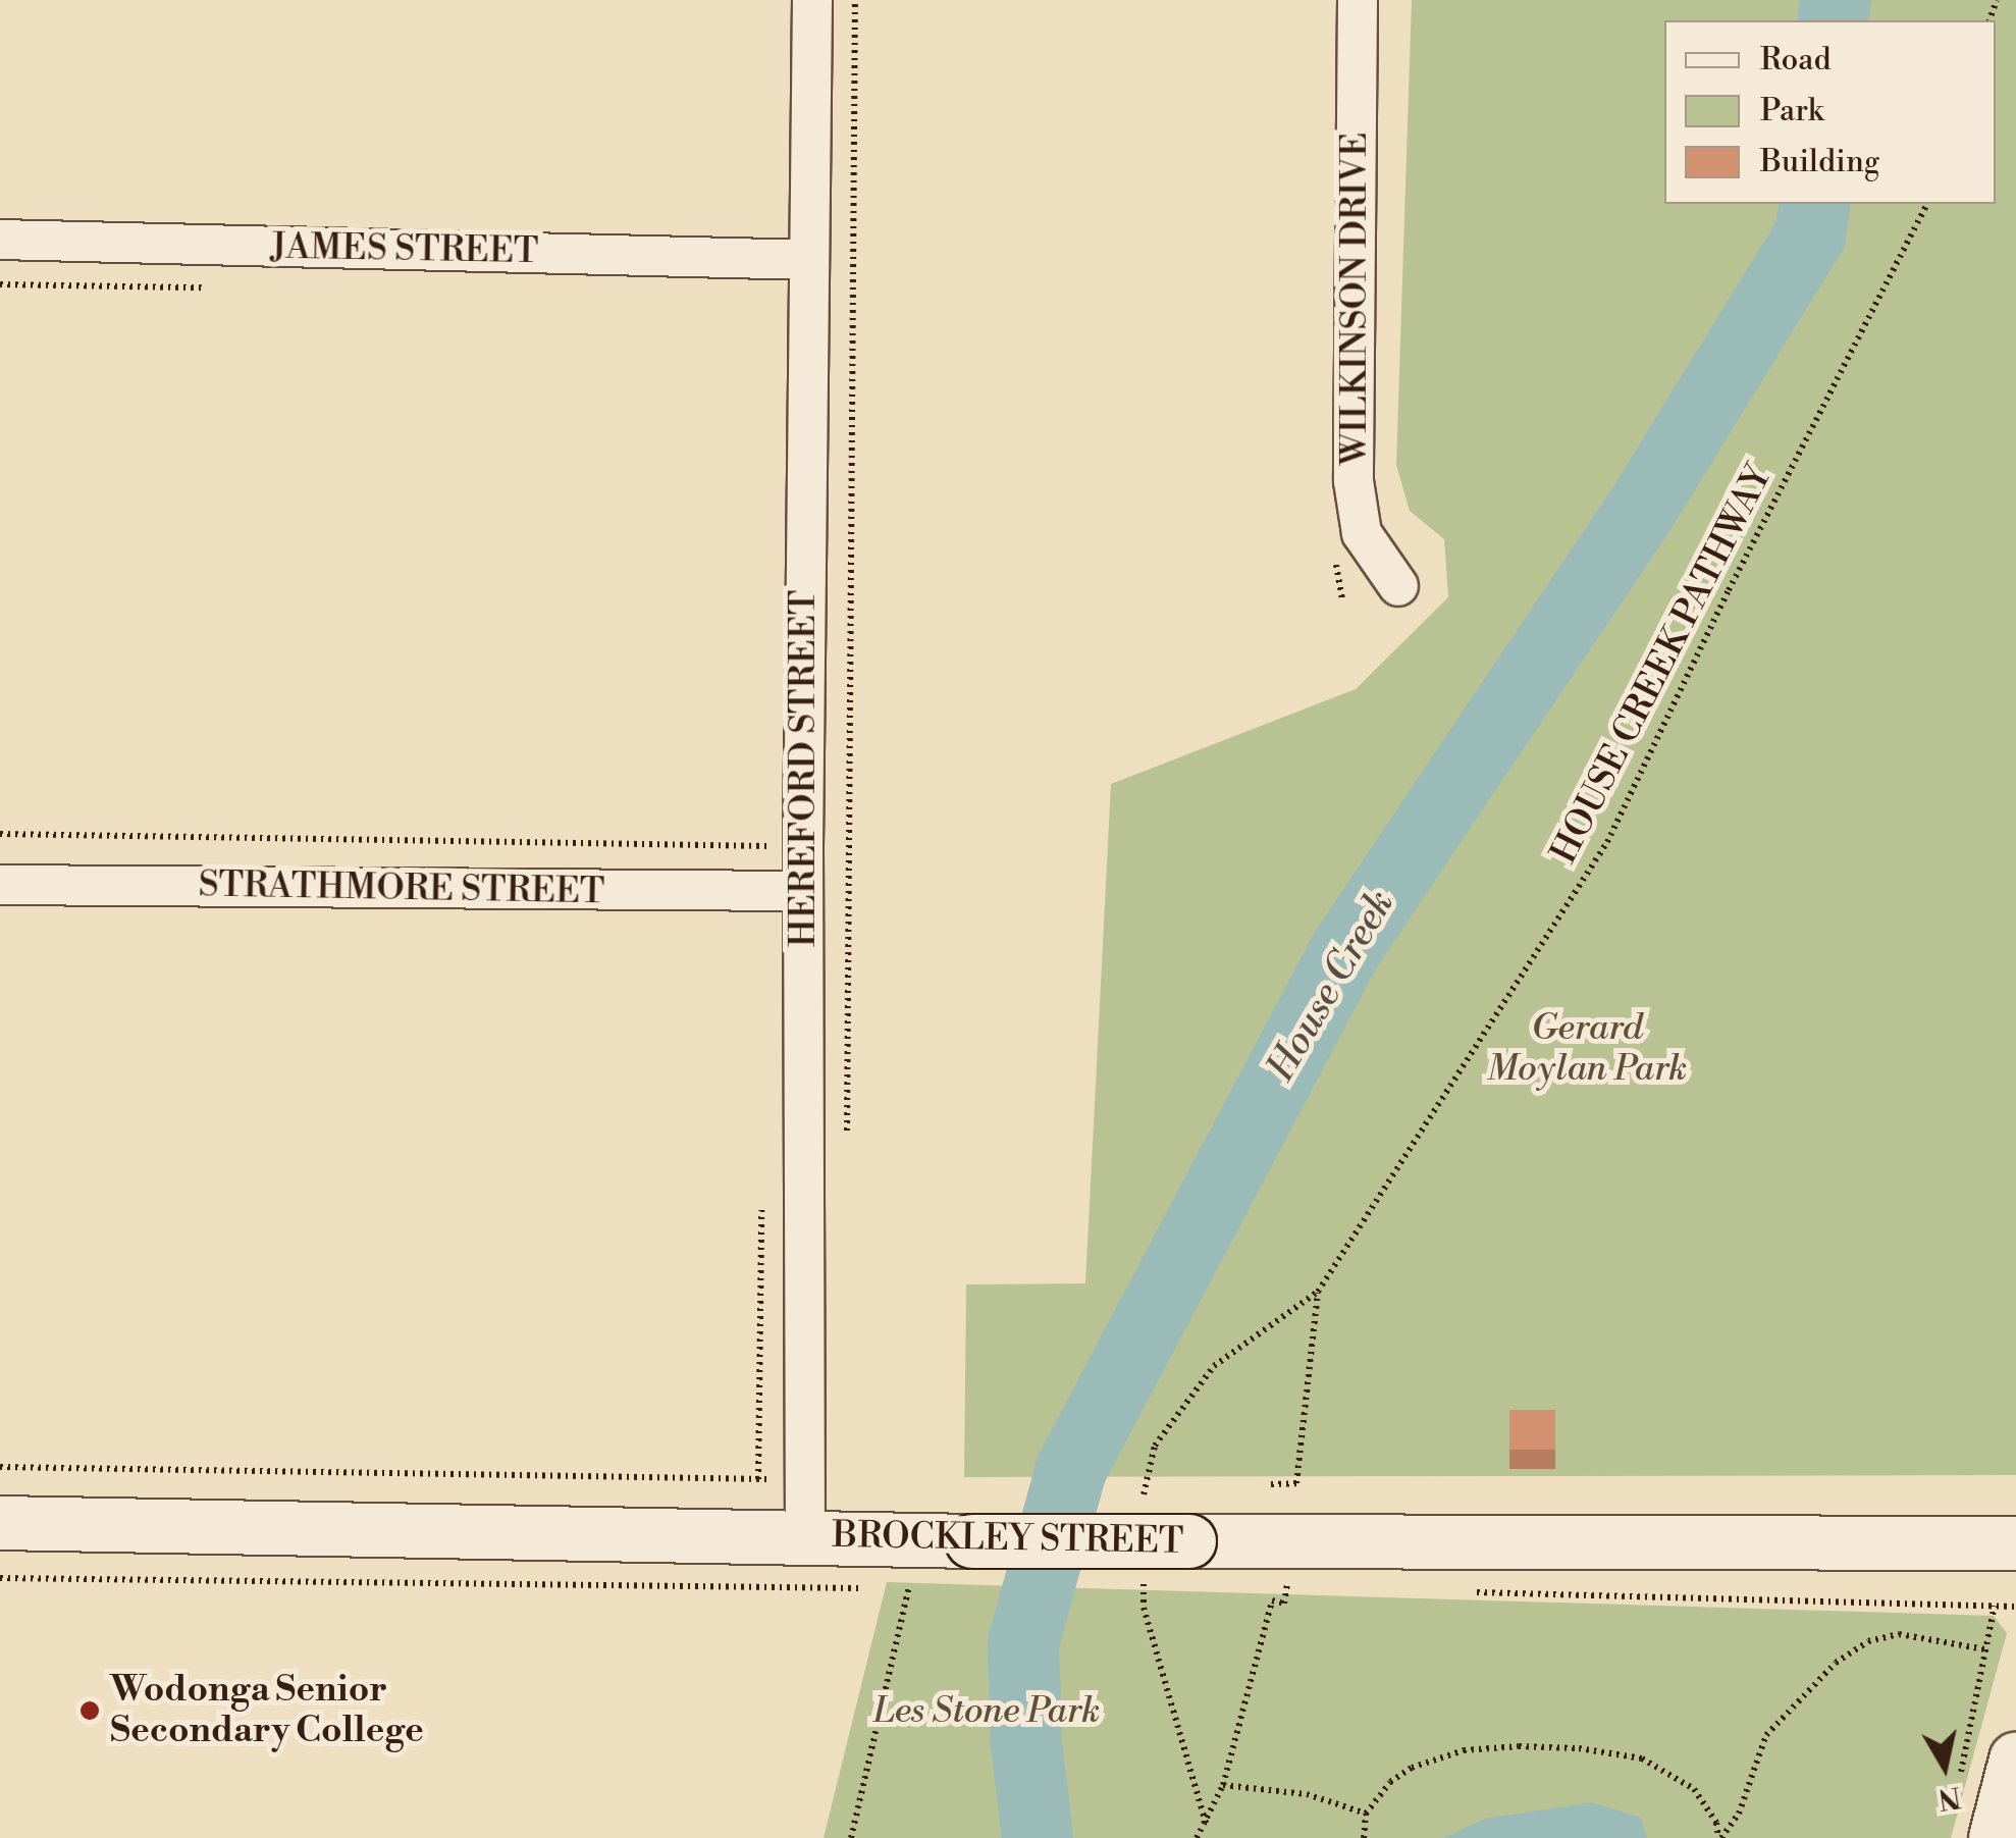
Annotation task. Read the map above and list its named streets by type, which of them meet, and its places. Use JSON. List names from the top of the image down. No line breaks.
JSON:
{"streets":{"main road":["BROCKLEY STREET"],"street":["JAMES STREET","WILKINSON DRIVE","HEREFORD STREET","STRATHMORE STREET"],"path":["HOUSE CREEK PATHWAY"]},"crossings":[["JAMES STREET","HEREFORD STREET"],["HEREFORD STREET","STRATHMORE STREET"],["HEREFORD STREET","BROCKLEY STREET"]],"water":["House Creek"],"parks":["Gerard Moylan Park","Les Stone Park"],"places":["Wodonga Senior Secondary College"],"legend":["Road","Park","Building"],"north":"bottom"}
